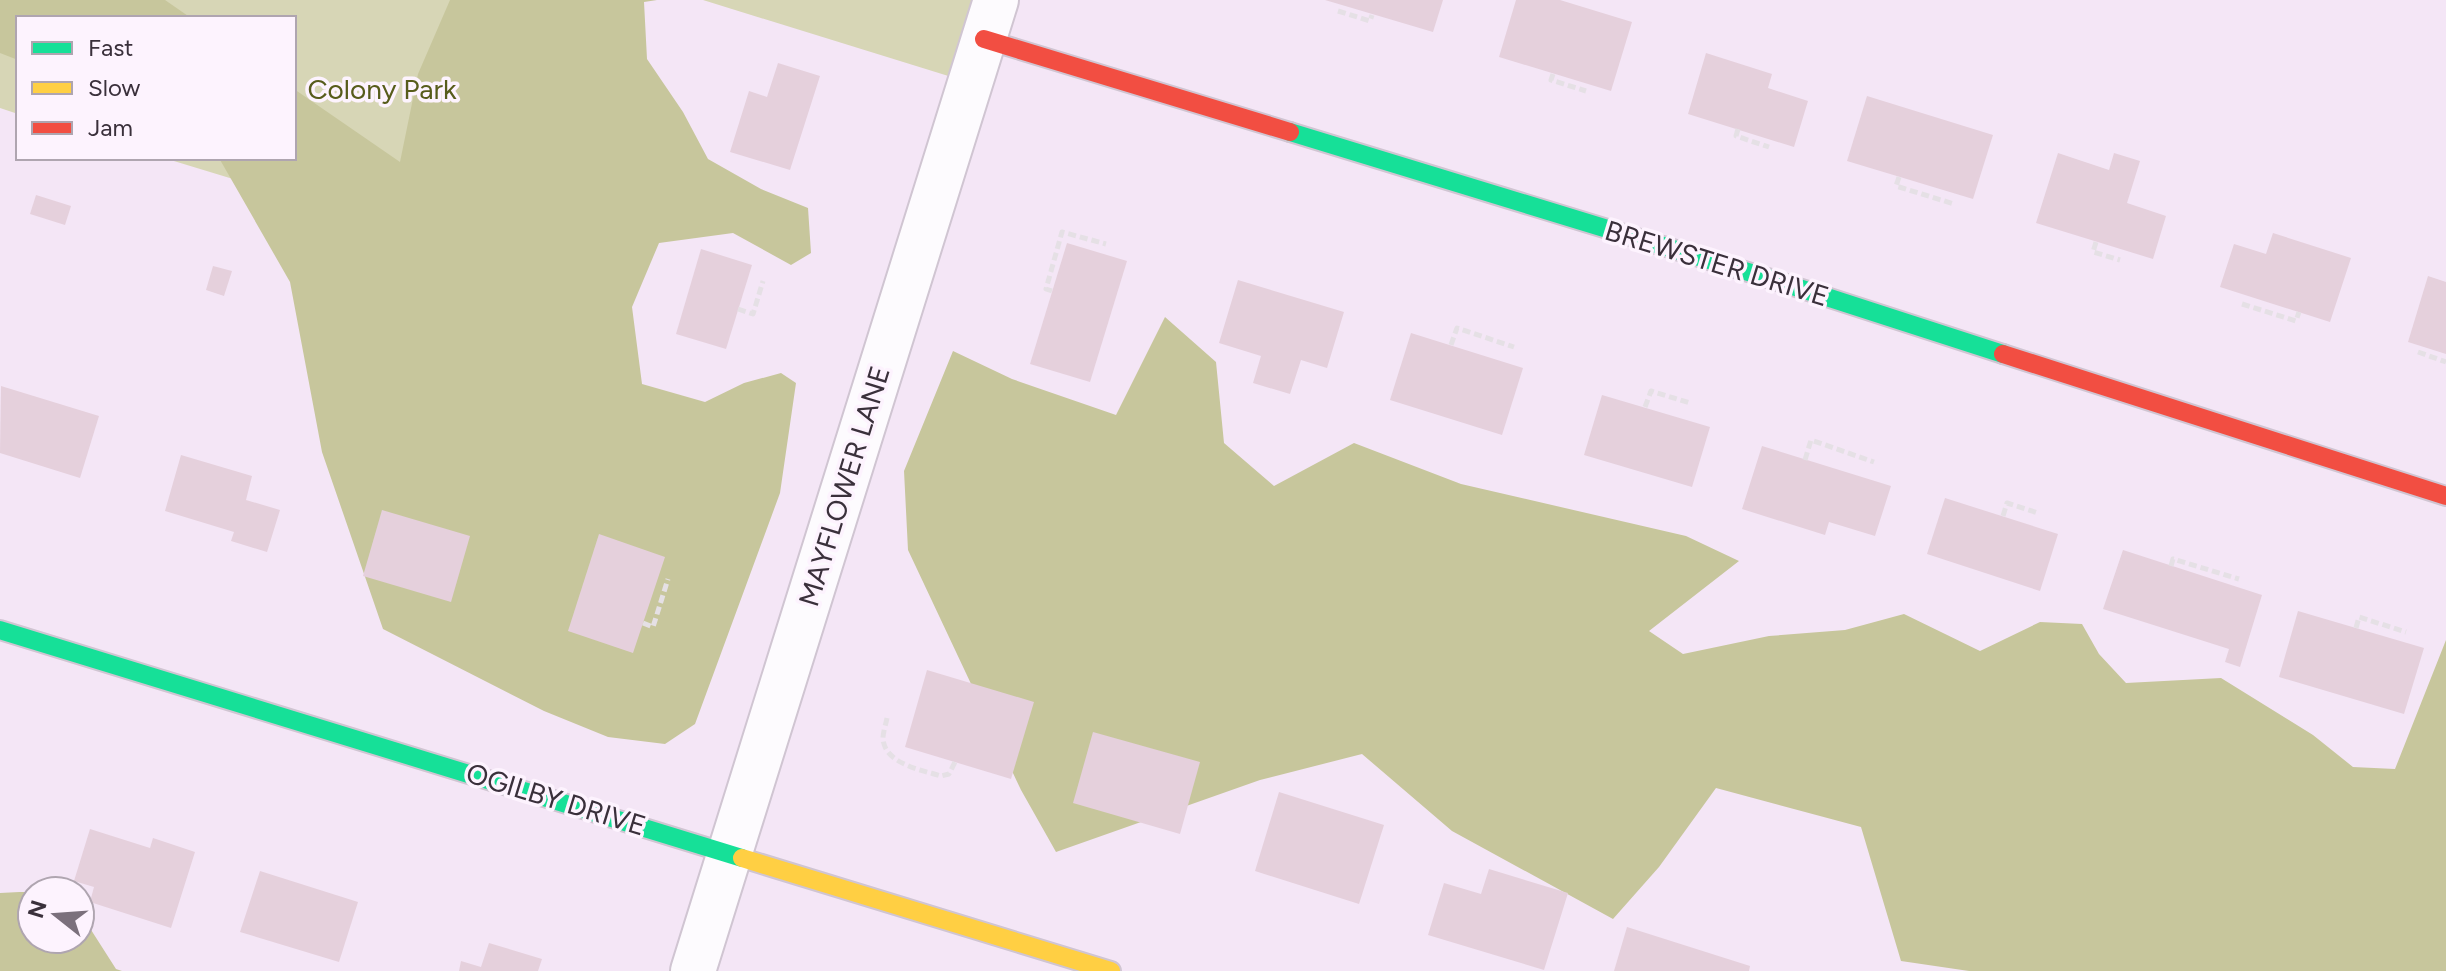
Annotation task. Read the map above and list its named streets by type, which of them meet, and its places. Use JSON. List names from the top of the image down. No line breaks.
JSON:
{"streets":{"street":["BREWSTER DRIVE","MAYFLOWER LANE","OGILBY DRIVE"]},"crossings":[["BREWSTER DRIVE","MAYFLOWER LANE"],["MAYFLOWER LANE","OGILBY DRIVE"]],"parks":["Colony Park"],"legend":["Fast","Slow","Jam"],"north":"left"}
